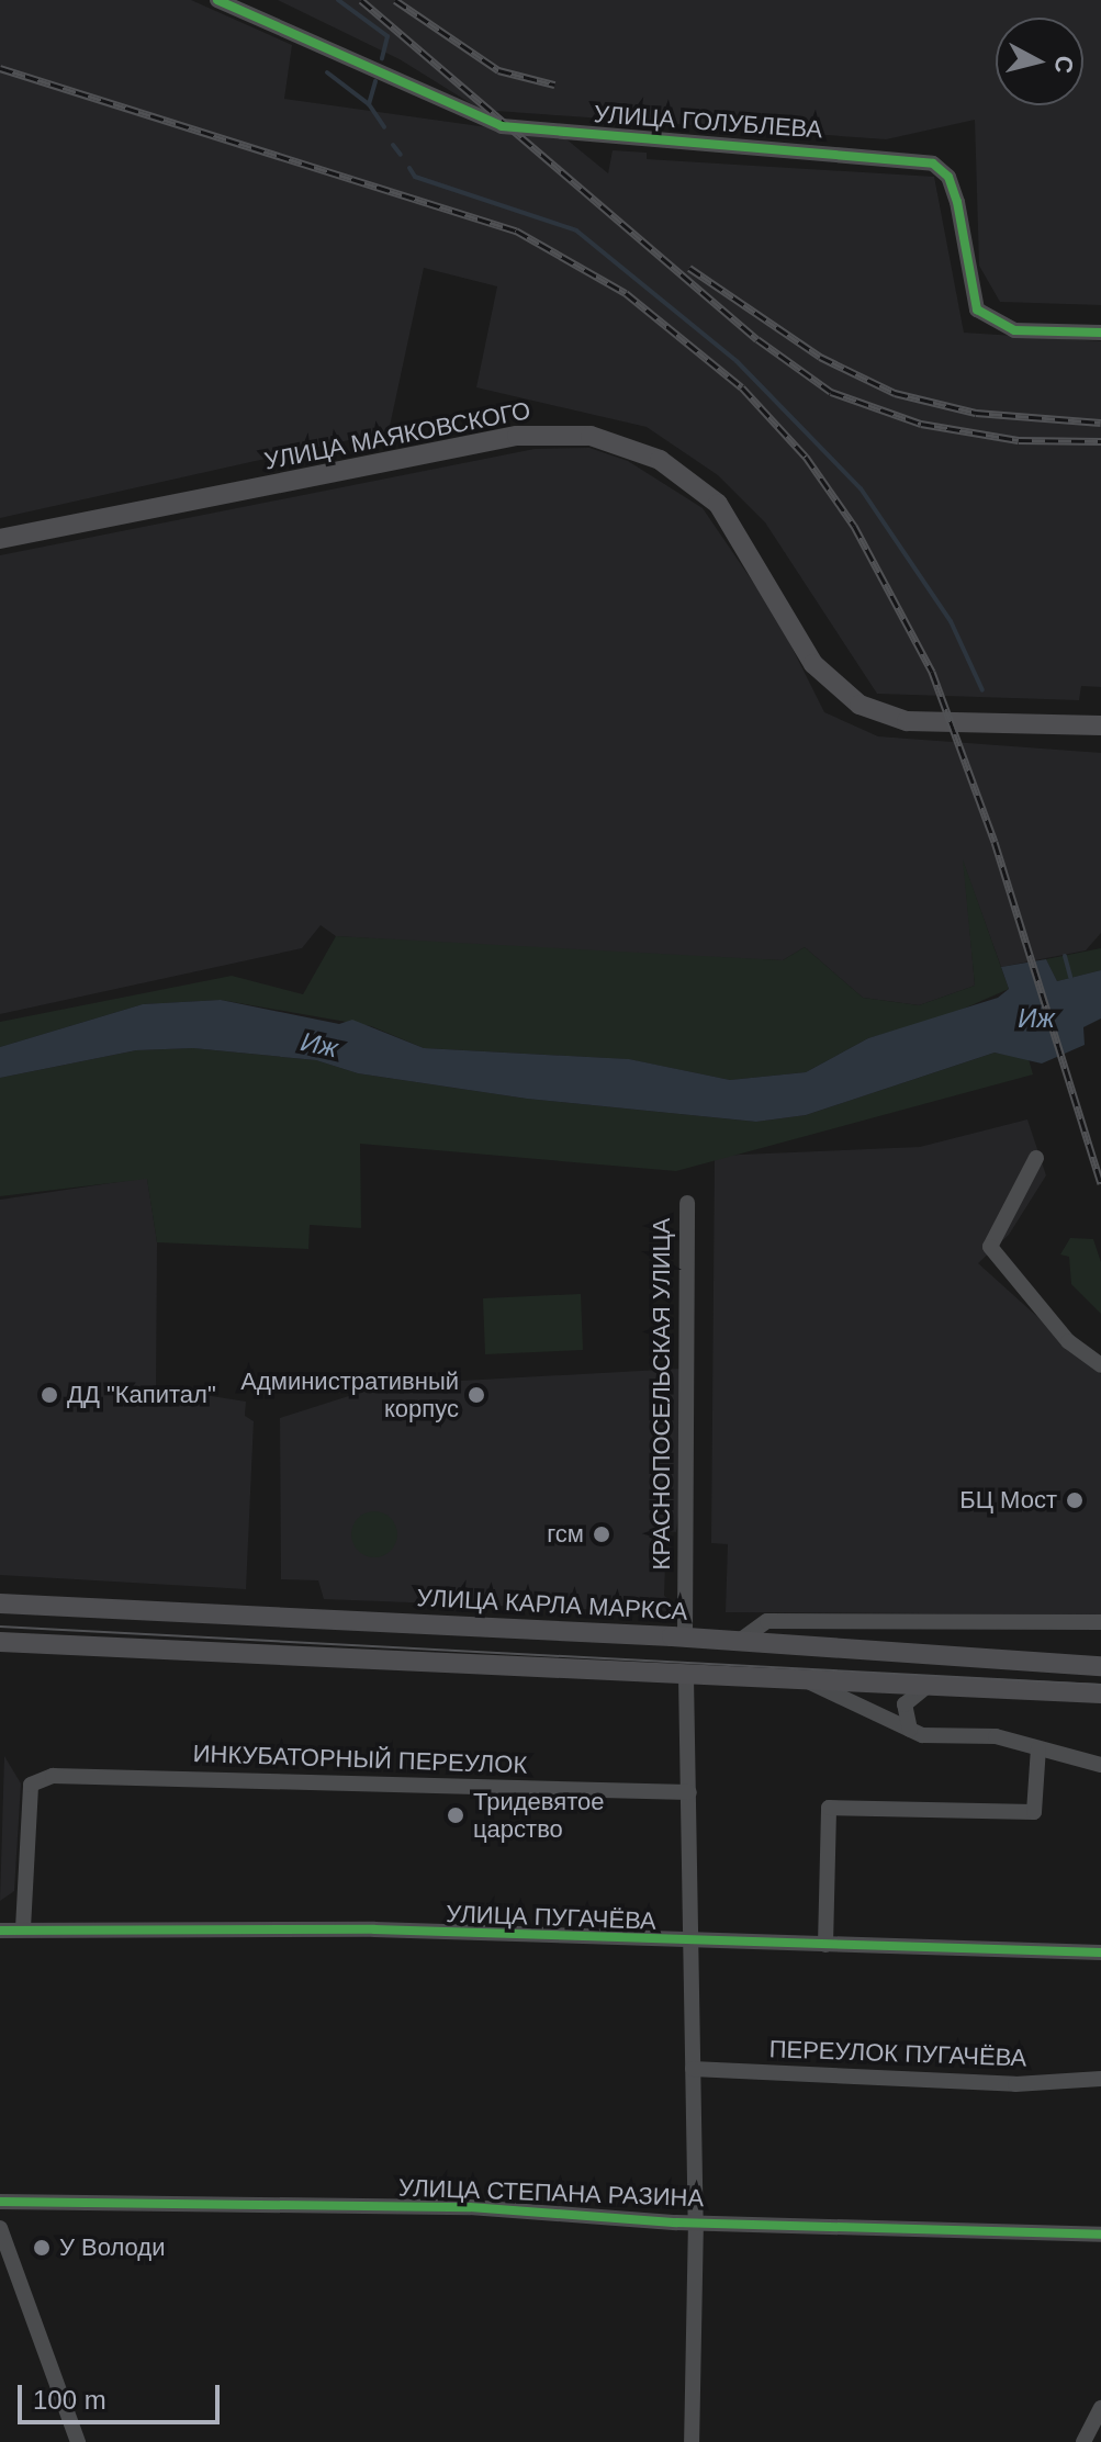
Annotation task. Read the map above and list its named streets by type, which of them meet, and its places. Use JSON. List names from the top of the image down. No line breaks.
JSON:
{"streets":{"main road":["УЛИЦА МАЯКОВСКОГО","УЛИЦА КАРЛА МАРКСА"],"street":["УЛИЦА ГОЛУБЛЕВА","КРАСНОПОСЕЛЬСКАЯ УЛИЦА","ИНКУБАТОРНЫЙ ПЕРЕУЛОК","УЛИЦА ПУГАЧЁВА","ПЕРЕУЛОК ПУГАЧЁВА","УЛИЦА СТЕПАНА РАЗИНА"]},"crossings":[["КРАСНОПОСЕЛЬСКАЯ УЛИЦА","УЛИЦА КАРЛА МАРКСА"],["ИНКУБАТОРНЫЙ ПЕРЕУЛОК","УЛИЦА ПУГАЧЁВА"]],"water":["Иж"],"places":["ДД \"Капитал\"","Административный корпус","БЦ Мост","гсм","Тридевятое царство","У Володи"],"scale_bar":"100 m","north":"right"}
